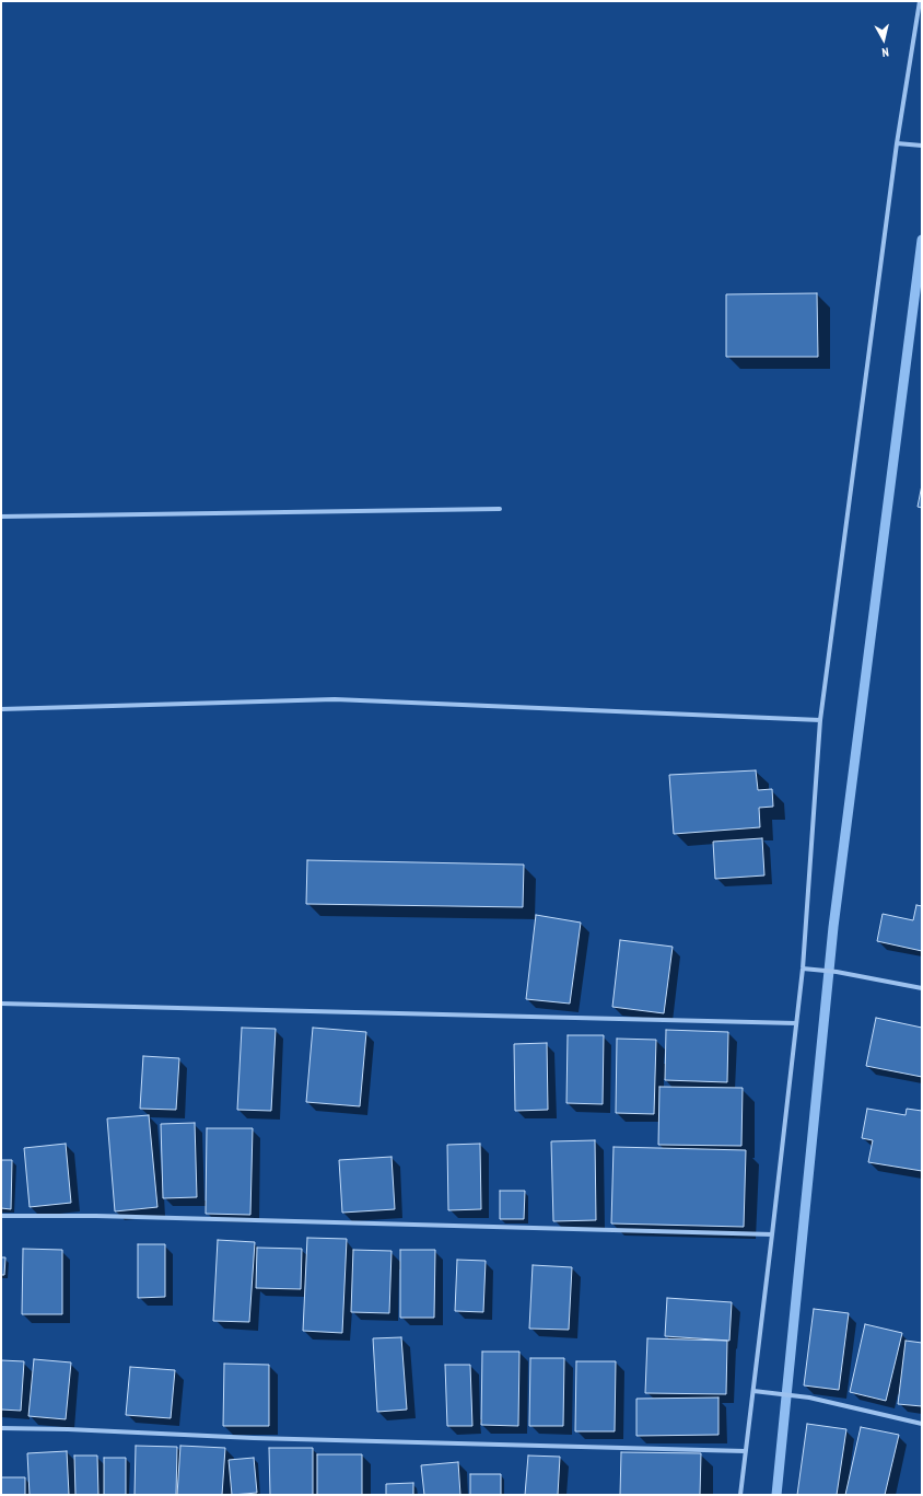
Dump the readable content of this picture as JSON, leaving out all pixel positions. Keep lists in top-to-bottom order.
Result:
{
  "north": "bottom"
}
